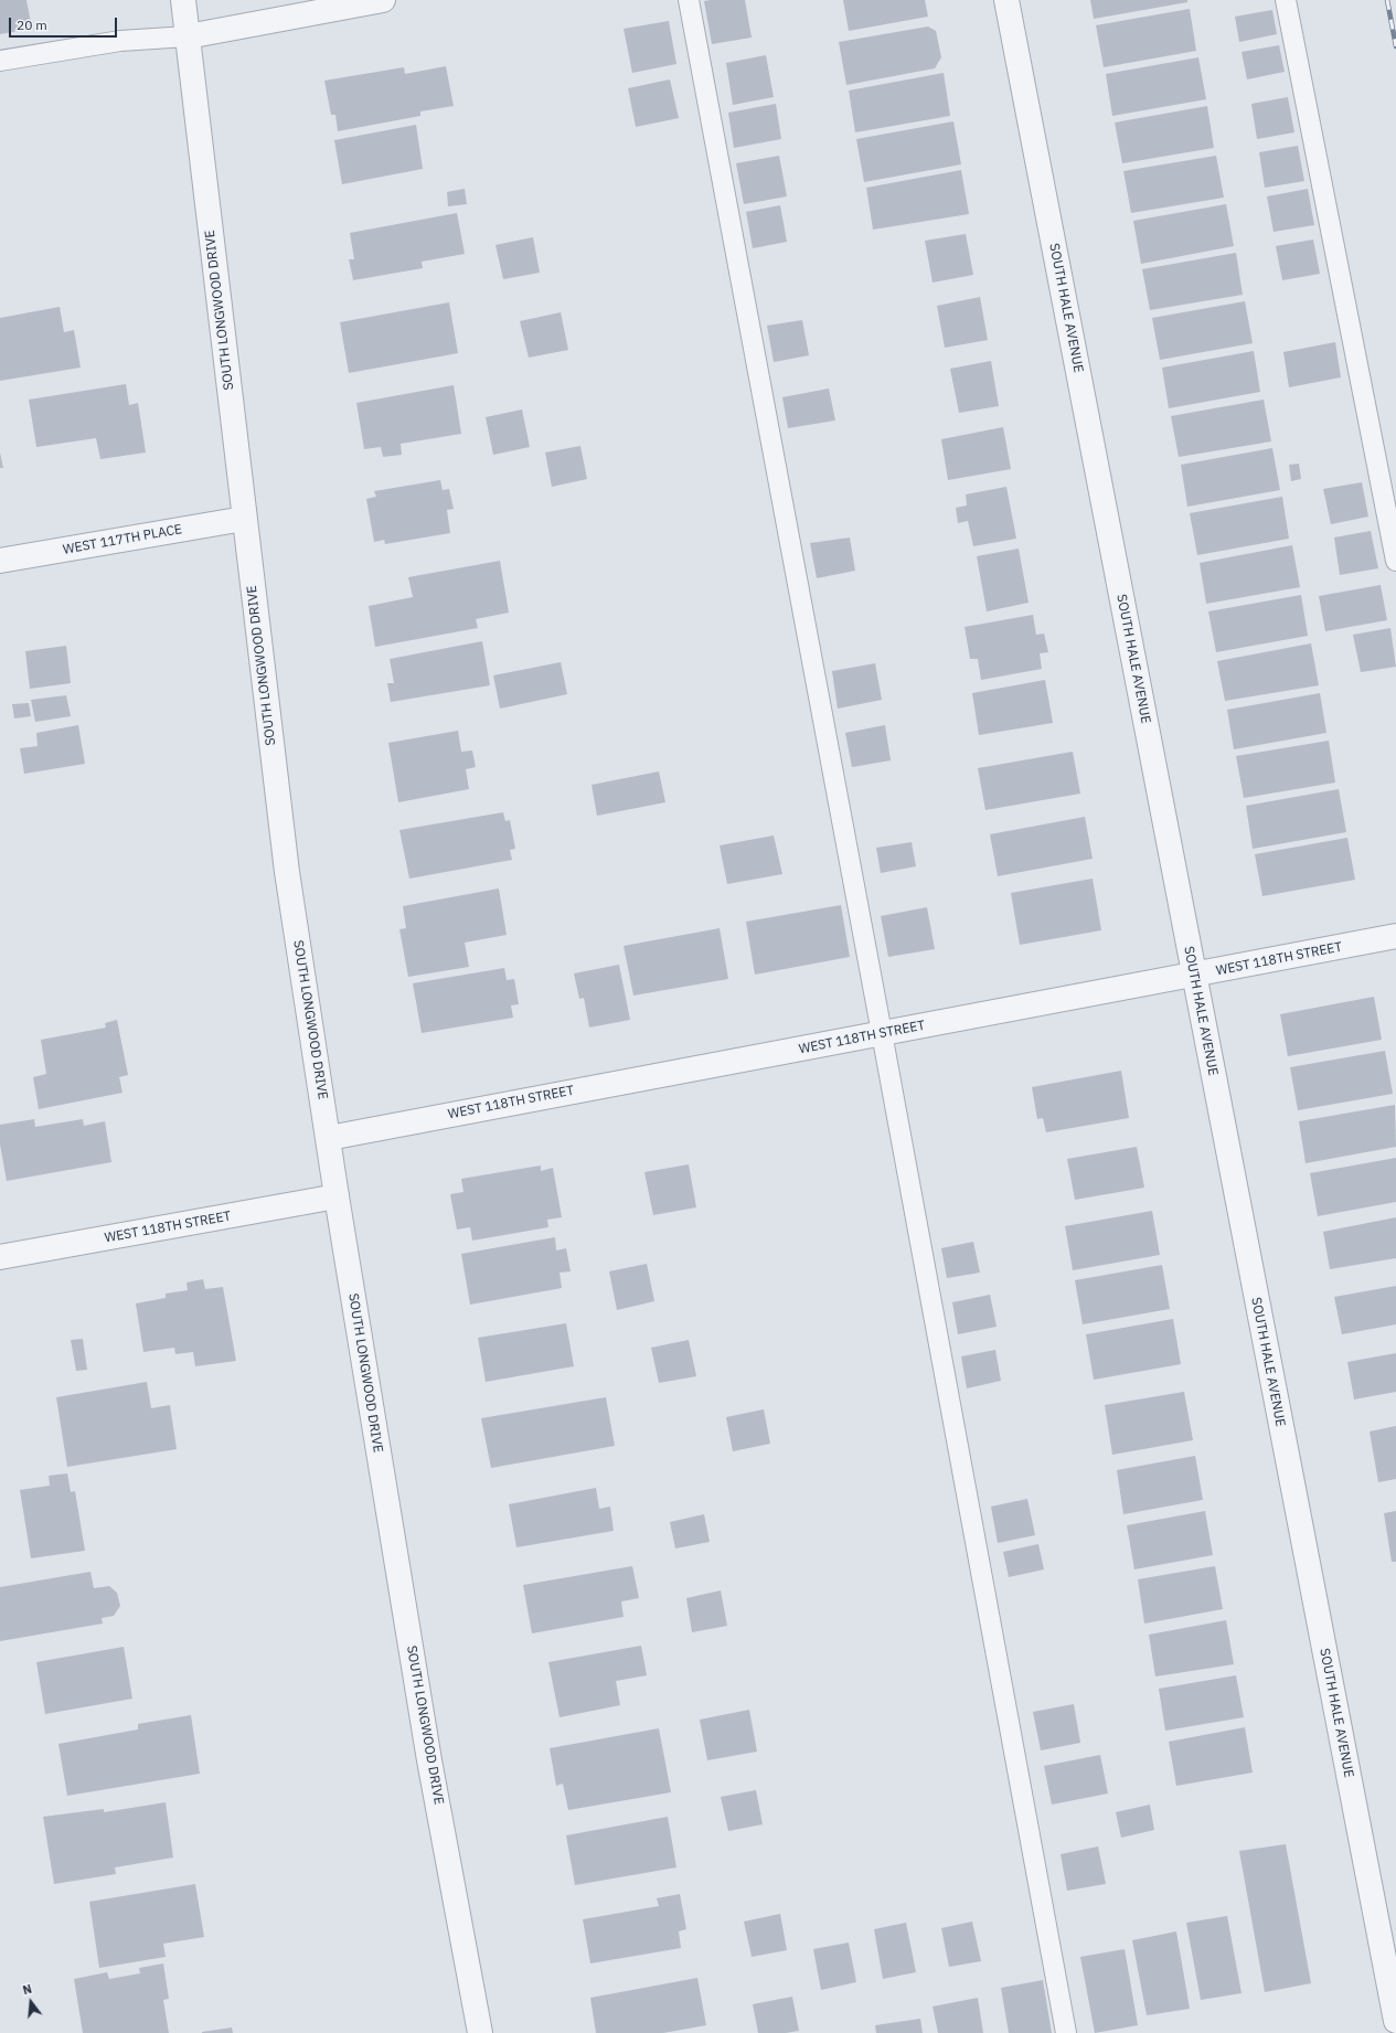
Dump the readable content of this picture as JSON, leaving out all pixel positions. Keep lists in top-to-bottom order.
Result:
{
  "streets": {
    "street": [
      "SOUTH HALE AVENUE",
      "SOUTH LONGWOOD DRIVE",
      "WEST 117TH PLACE",
      "WEST 118TH STREET"
    ]
  },
  "crossings": [
    ["SOUTH HALE AVENUE", "WEST 118TH STREET"],
    ["SOUTH LONGWOOD DRIVE", "WEST 117TH PLACE"],
    ["SOUTH LONGWOOD DRIVE", "WEST 118TH STREET"]
  ],
  "scale_bar": "20 m",
  "north": "top"
}
